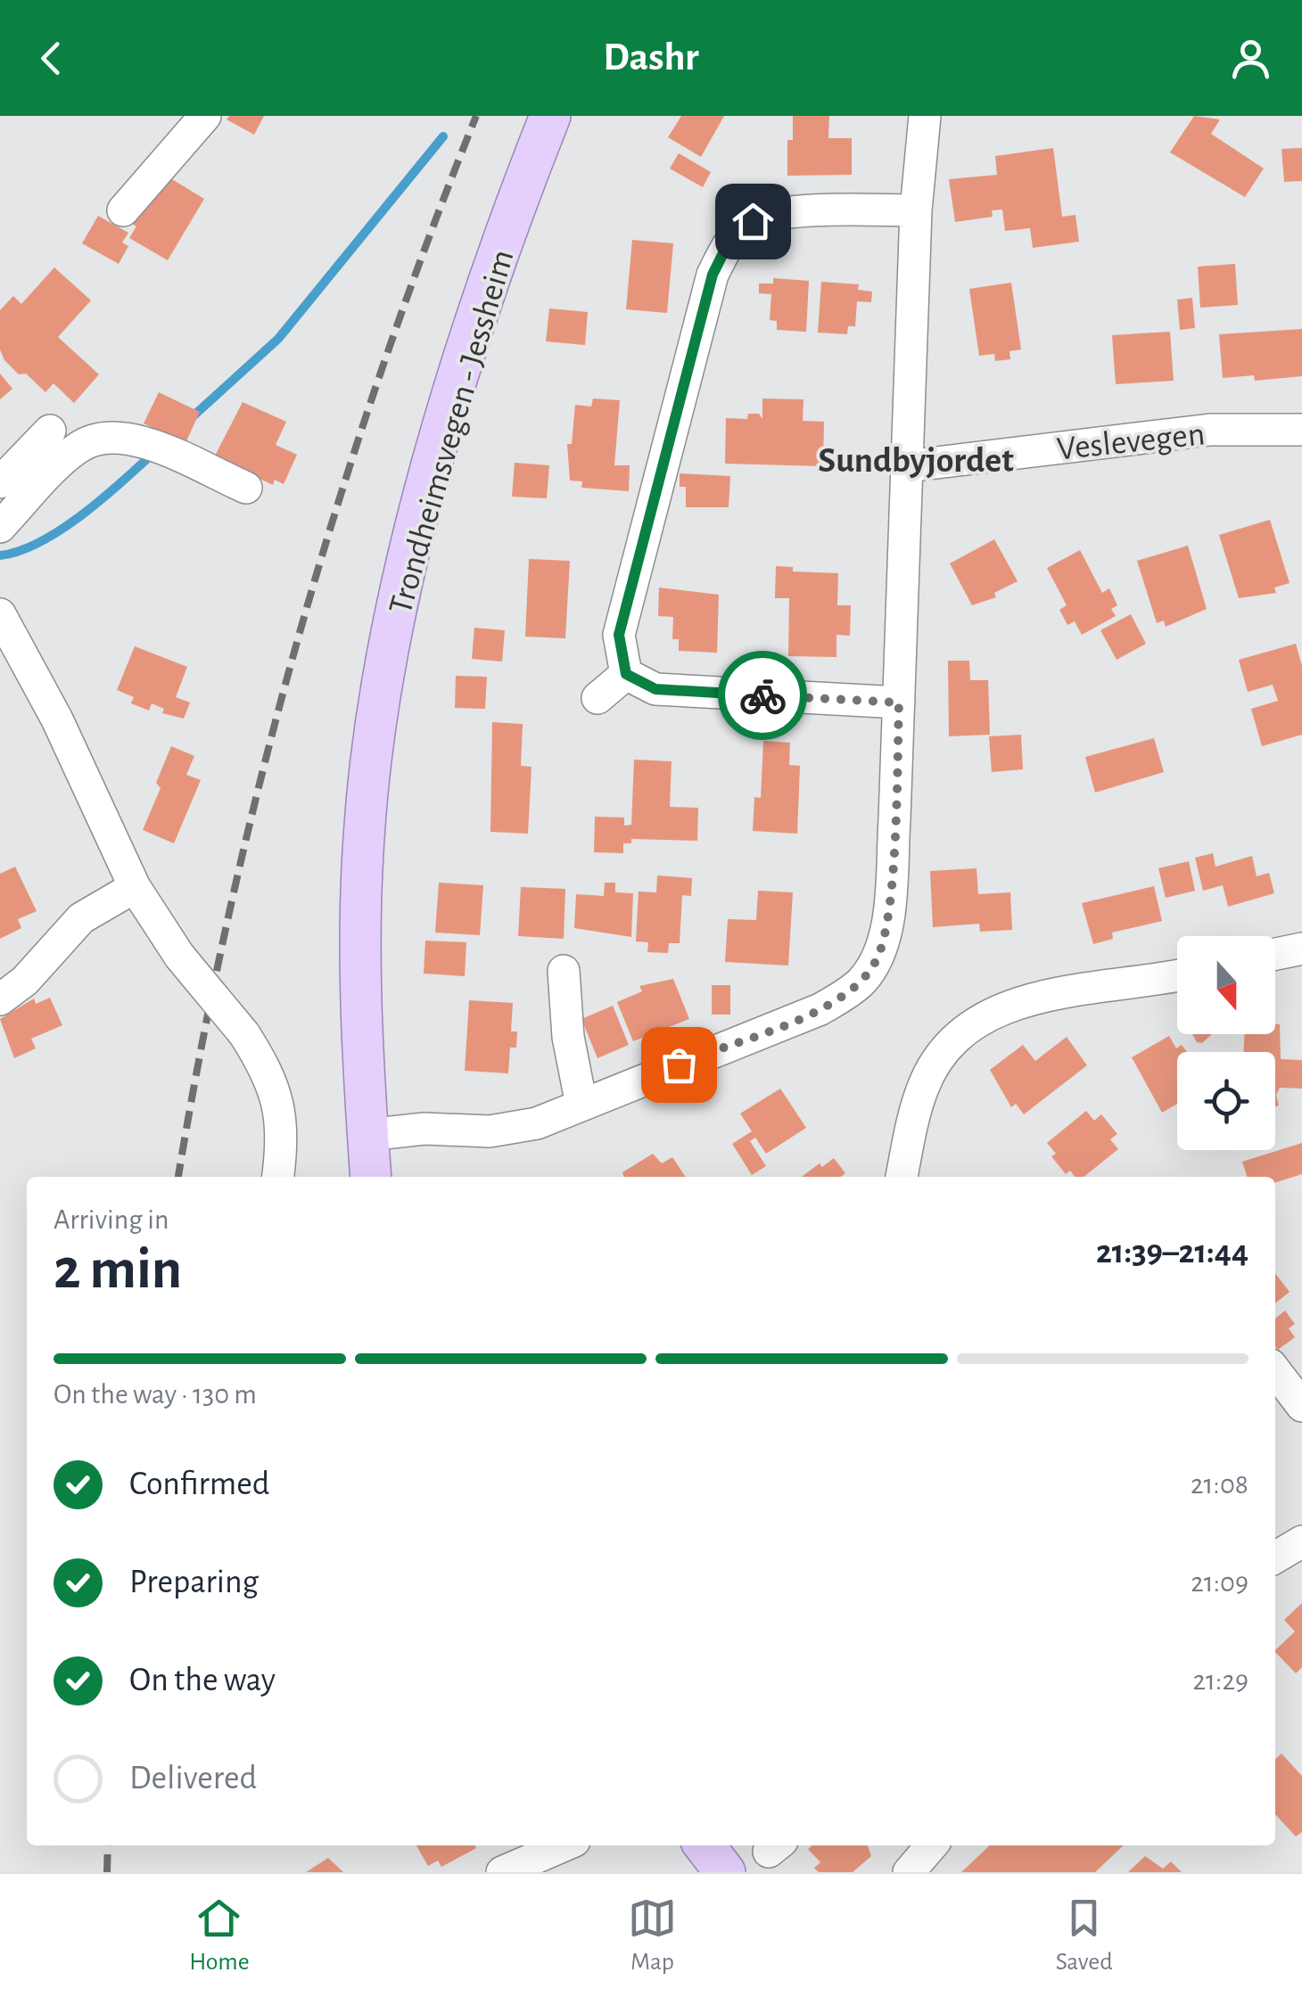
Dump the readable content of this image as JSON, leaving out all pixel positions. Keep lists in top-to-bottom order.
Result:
{
  "streets": {
    "main road": ["Trondheimsvegen - Jessheim"],
    "street": ["Veslevegen"]
  },
  "districts": ["Sundbyjordet"],
  "north": "bottom",
  "page": {
    "header": "Dashr",
    "heading": ["2 min", "Arriving in", "21:39–21:44"],
    "bar": "On the way · 130 m",
    "list": [
      ["Confirmed", "21:08"],
      ["Preparing", "21:09"],
      ["On the way", "21:29"],
      "Delivered"
    ],
    "tabs": ["Home", "Map", "Saved"]
  }
}
